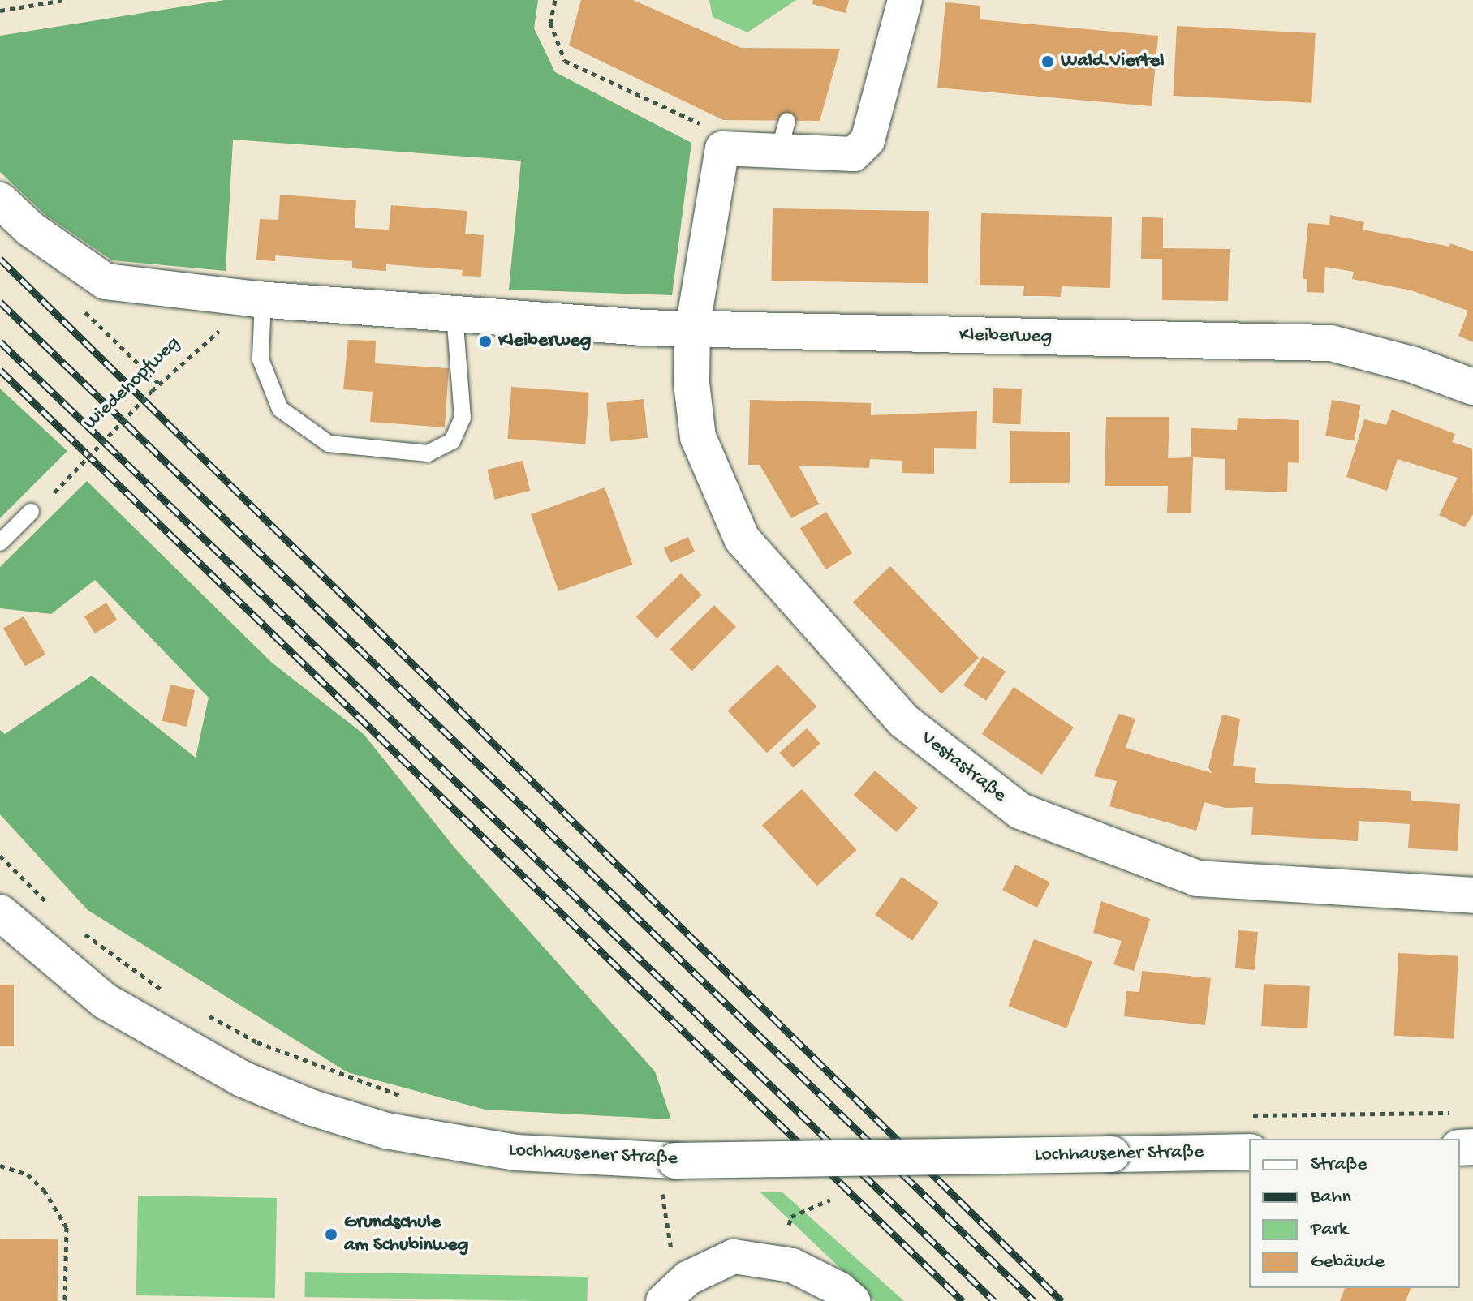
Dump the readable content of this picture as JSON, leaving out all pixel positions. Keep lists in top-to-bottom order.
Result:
{
  "streets": {
    "main road": ["Kleiberweg", "Vestastraße", "Lochhausener Straße"],
    "path": ["Wiedehopfweg"]
  },
  "crossings": [
    ["Kleiberweg", "Vestastraße"]
  ],
  "places": ["Wald.Viertel", "Kleiberweg", "Grundschule am Schubinweg"],
  "legend": [
    "Straße",
    "Bahn",
    "Park",
    "Gebäude"
  ]
}
